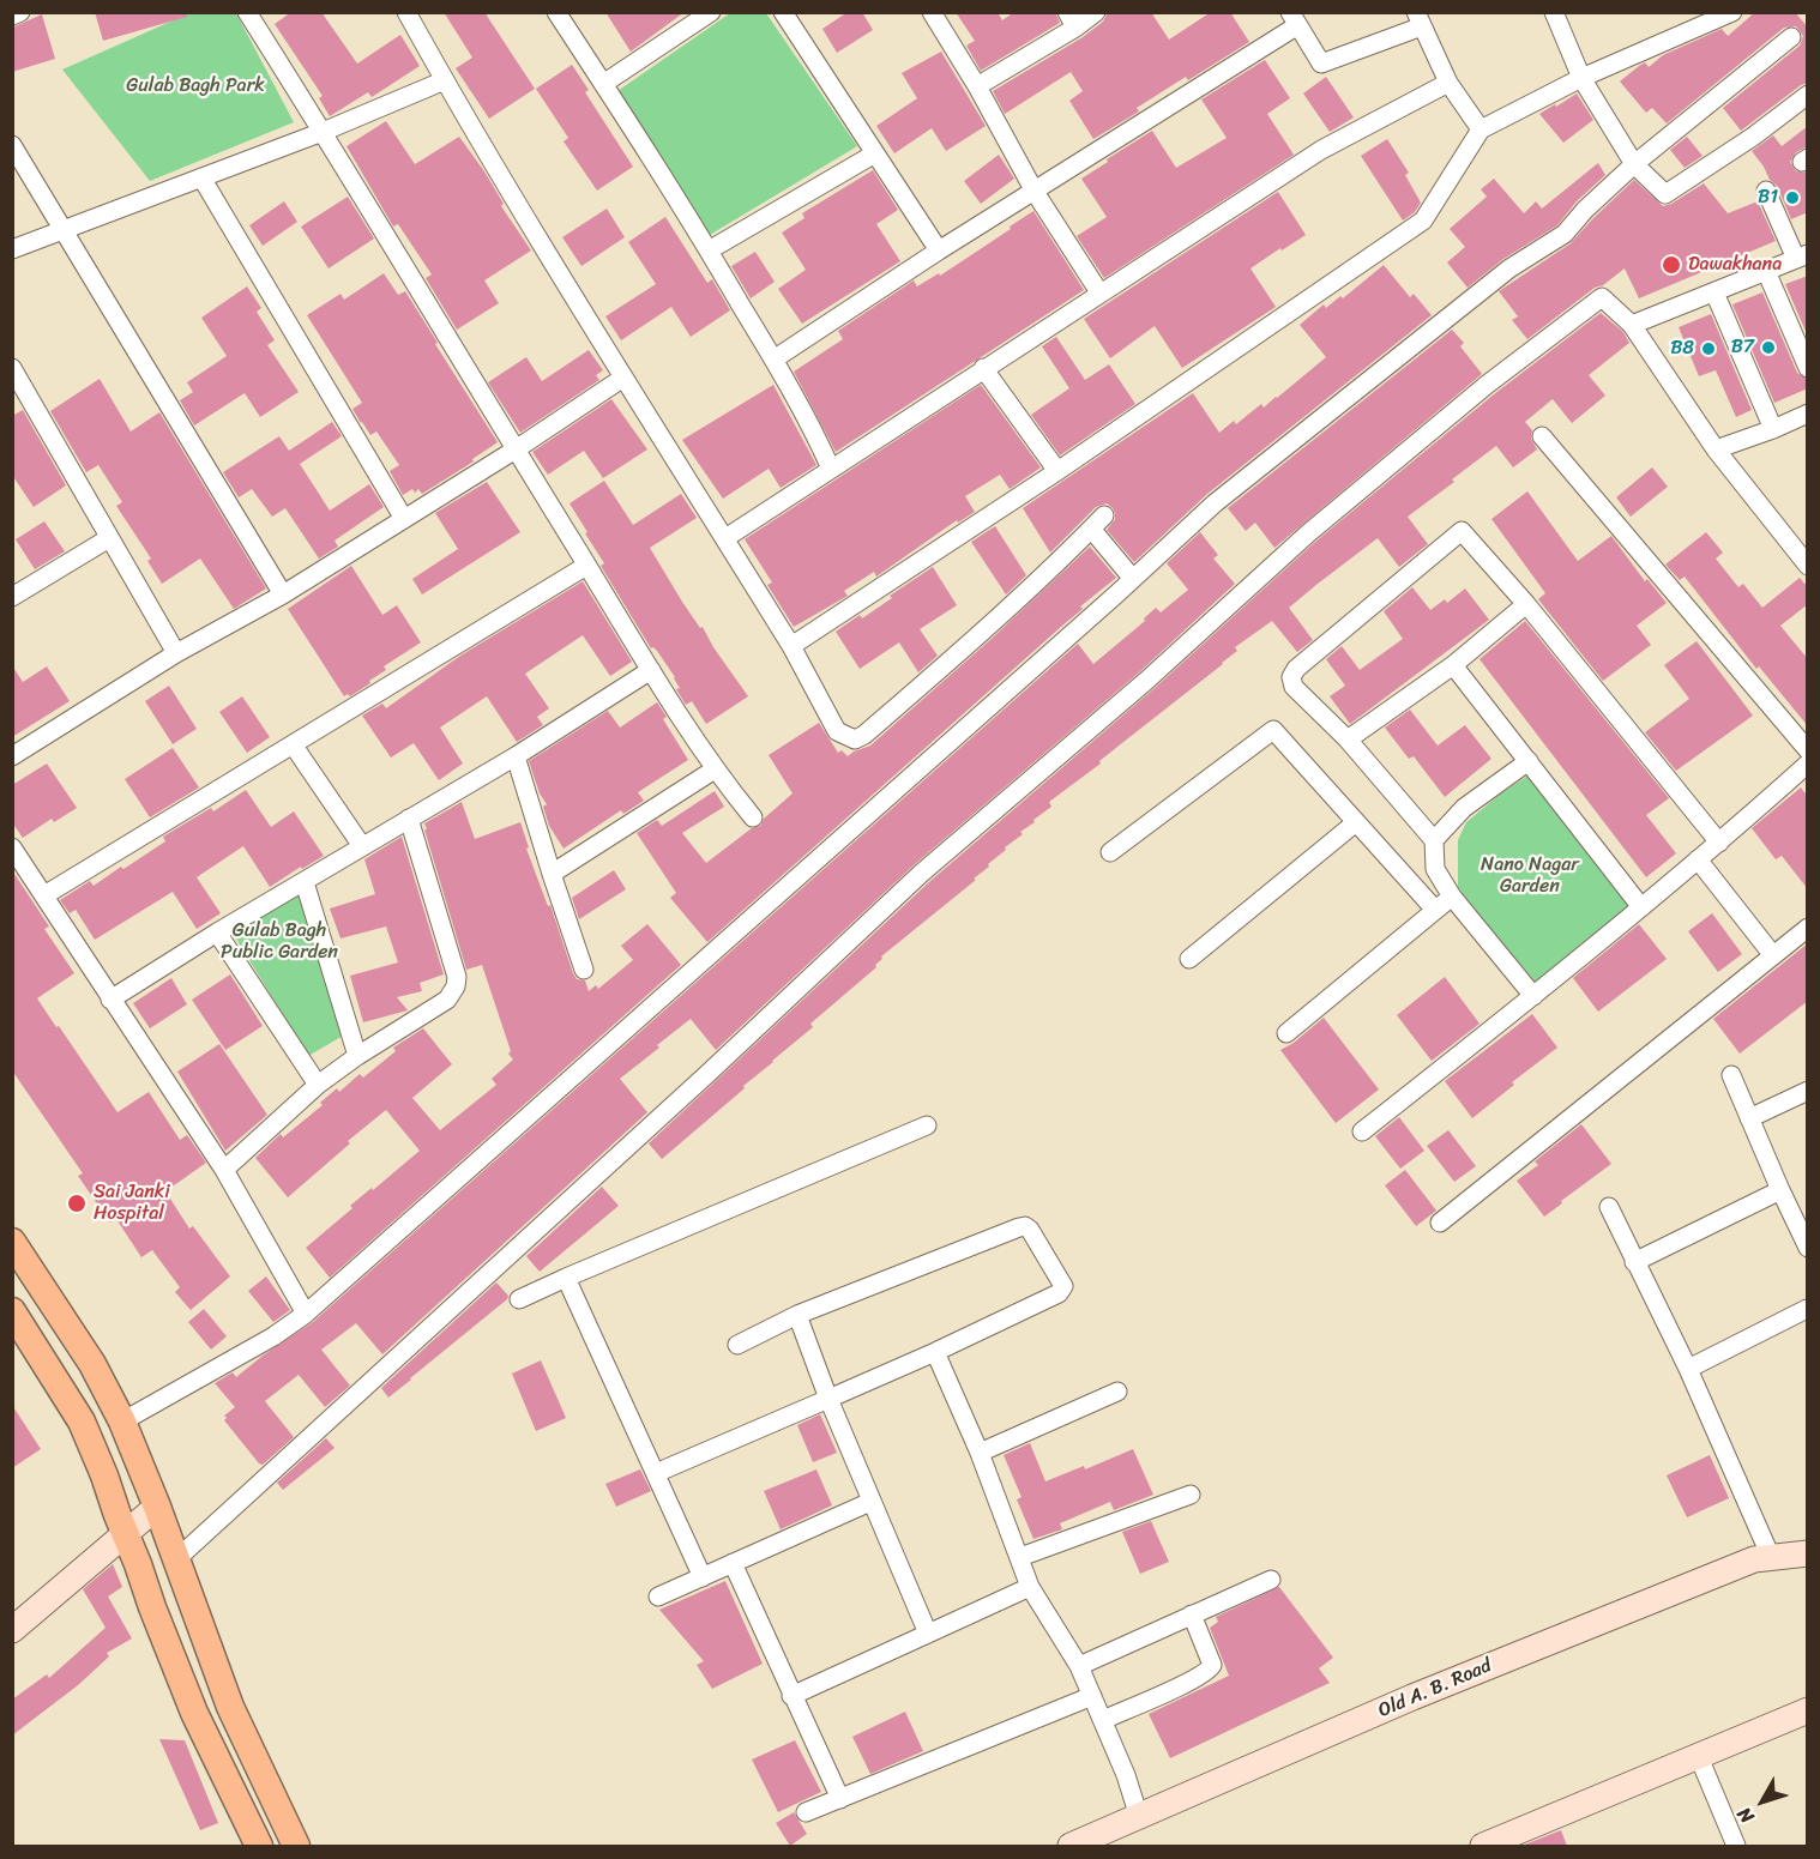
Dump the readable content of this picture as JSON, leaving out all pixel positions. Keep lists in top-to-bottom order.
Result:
{
  "streets": {
    "main road": ["Old A. B. Road"]
  },
  "parks": ["Gulab Bagh Park", "Nano Nagar Garden", "Gulab Bagh Public Garden"],
  "places": [
    "B1",
    "Dawakhana",
    "B7",
    "B8",
    "Sai Janki Hospital"
  ],
  "north": "bottom left"
}
